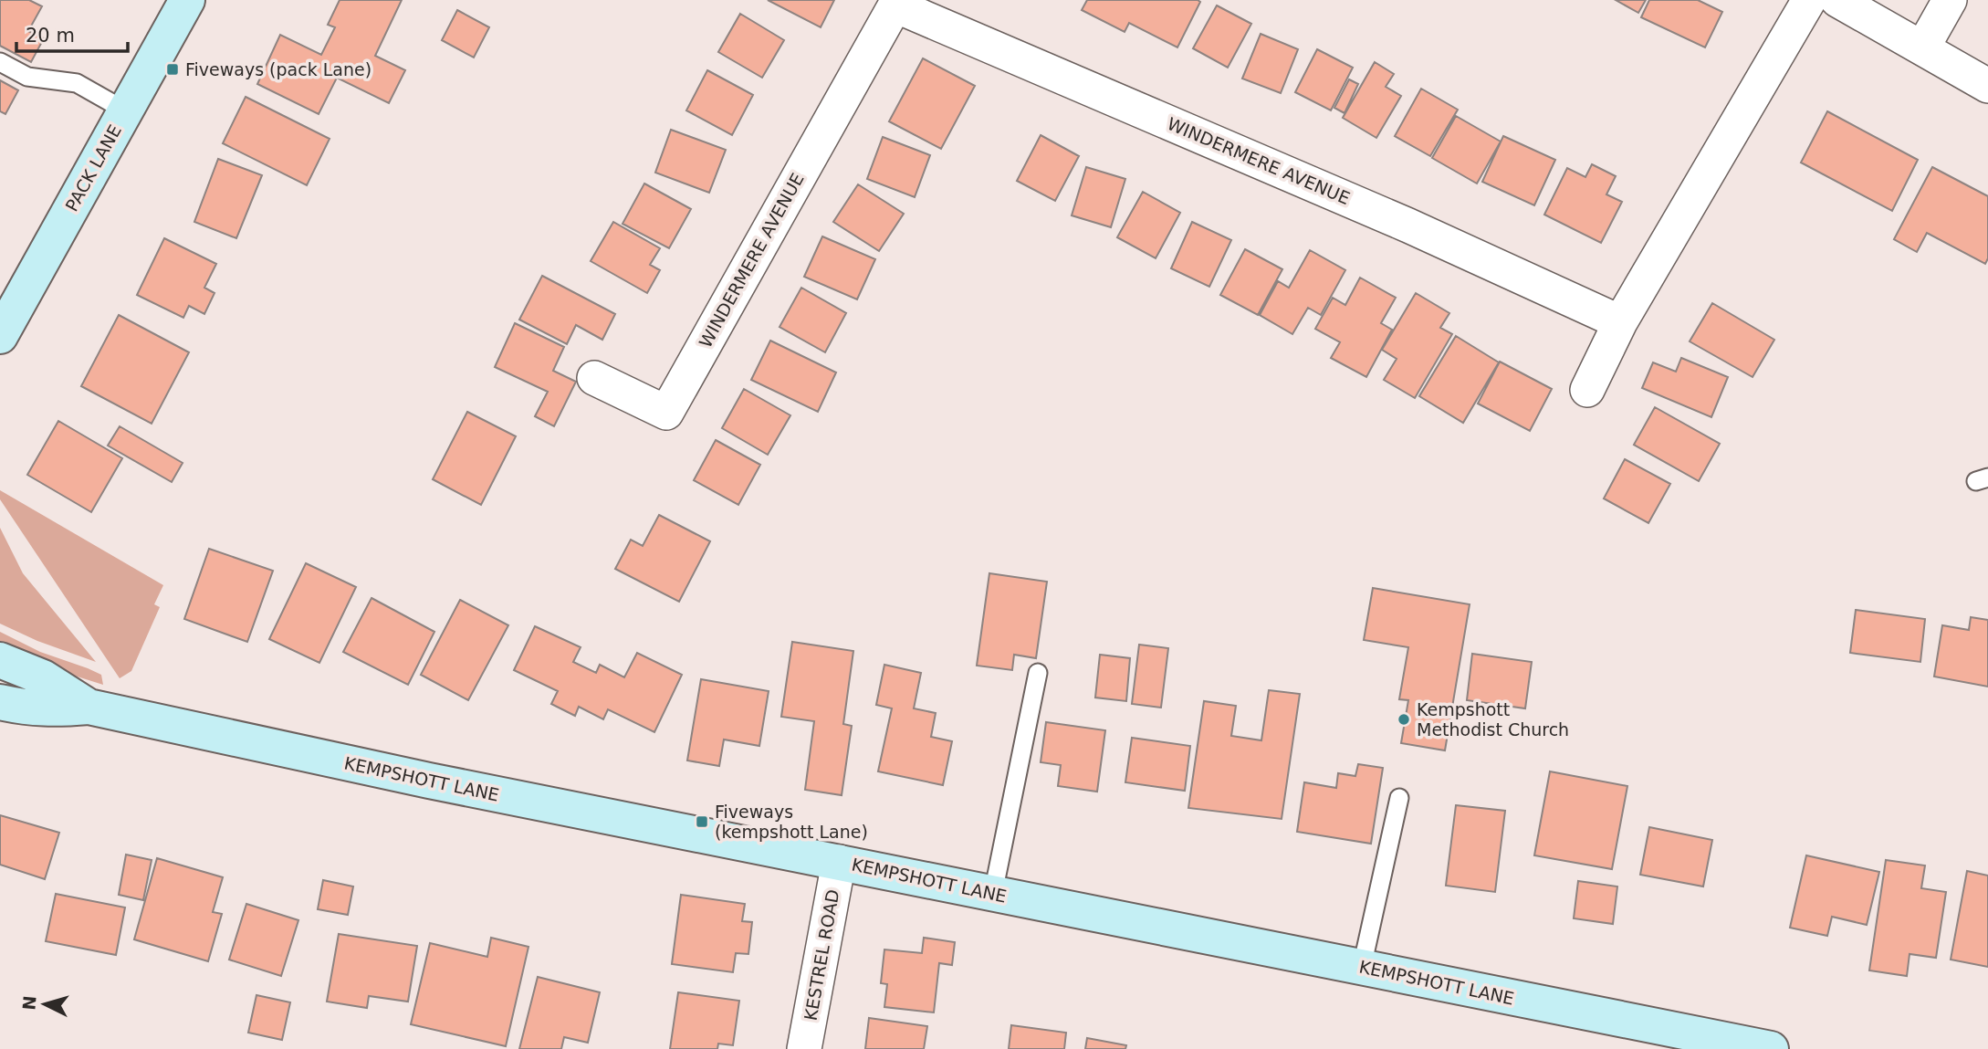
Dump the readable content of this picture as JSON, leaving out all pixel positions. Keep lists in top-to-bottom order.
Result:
{
  "streets": {
    "street": [
      "WINDERMERE AVENUE",
      "PACK LANE",
      "KEMPSHOTT LANE",
      "KESTREL ROAD"
    ]
  },
  "crossings": [
    ["KEMPSHOTT LANE", "KESTREL ROAD"]
  ],
  "places": {
    "transit": ["Fiveways (pack Lane)", "Fiveways (kempshott Lane)"],
    "other": ["Kempshott Methodist Church"]
  },
  "scale_bar": "20 m",
  "north": "left"
}
